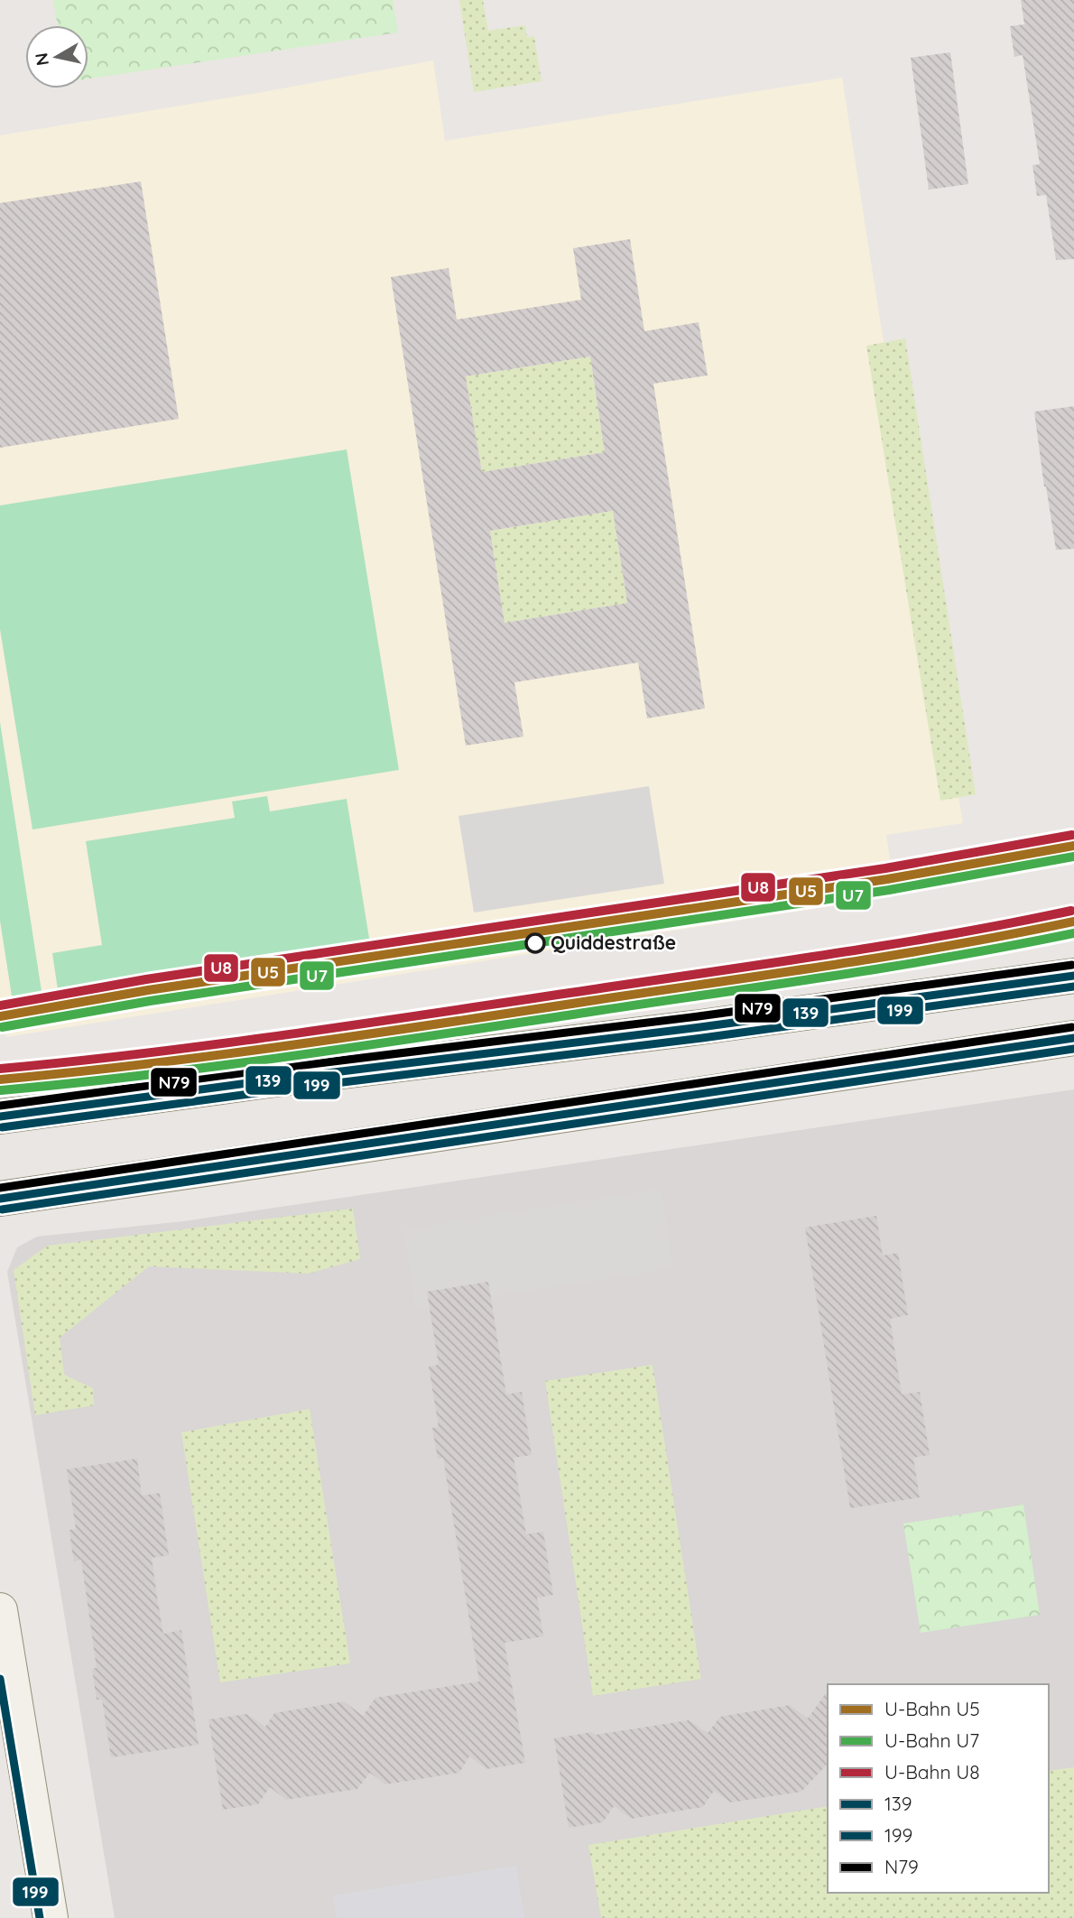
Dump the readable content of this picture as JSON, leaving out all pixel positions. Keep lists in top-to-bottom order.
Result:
{
  "places": ["Quiddestraße"],
  "lines": [
    "metro line U8",
    "metro line U5",
    "metro line U7",
    "transit line N79",
    "transit line 139",
    "transit line 199"
  ],
  "legend": [
    "U-Bahn U5",
    "U-Bahn U7",
    "U-Bahn U8",
    "139",
    "199",
    "N79"
  ],
  "north": "left"
}
